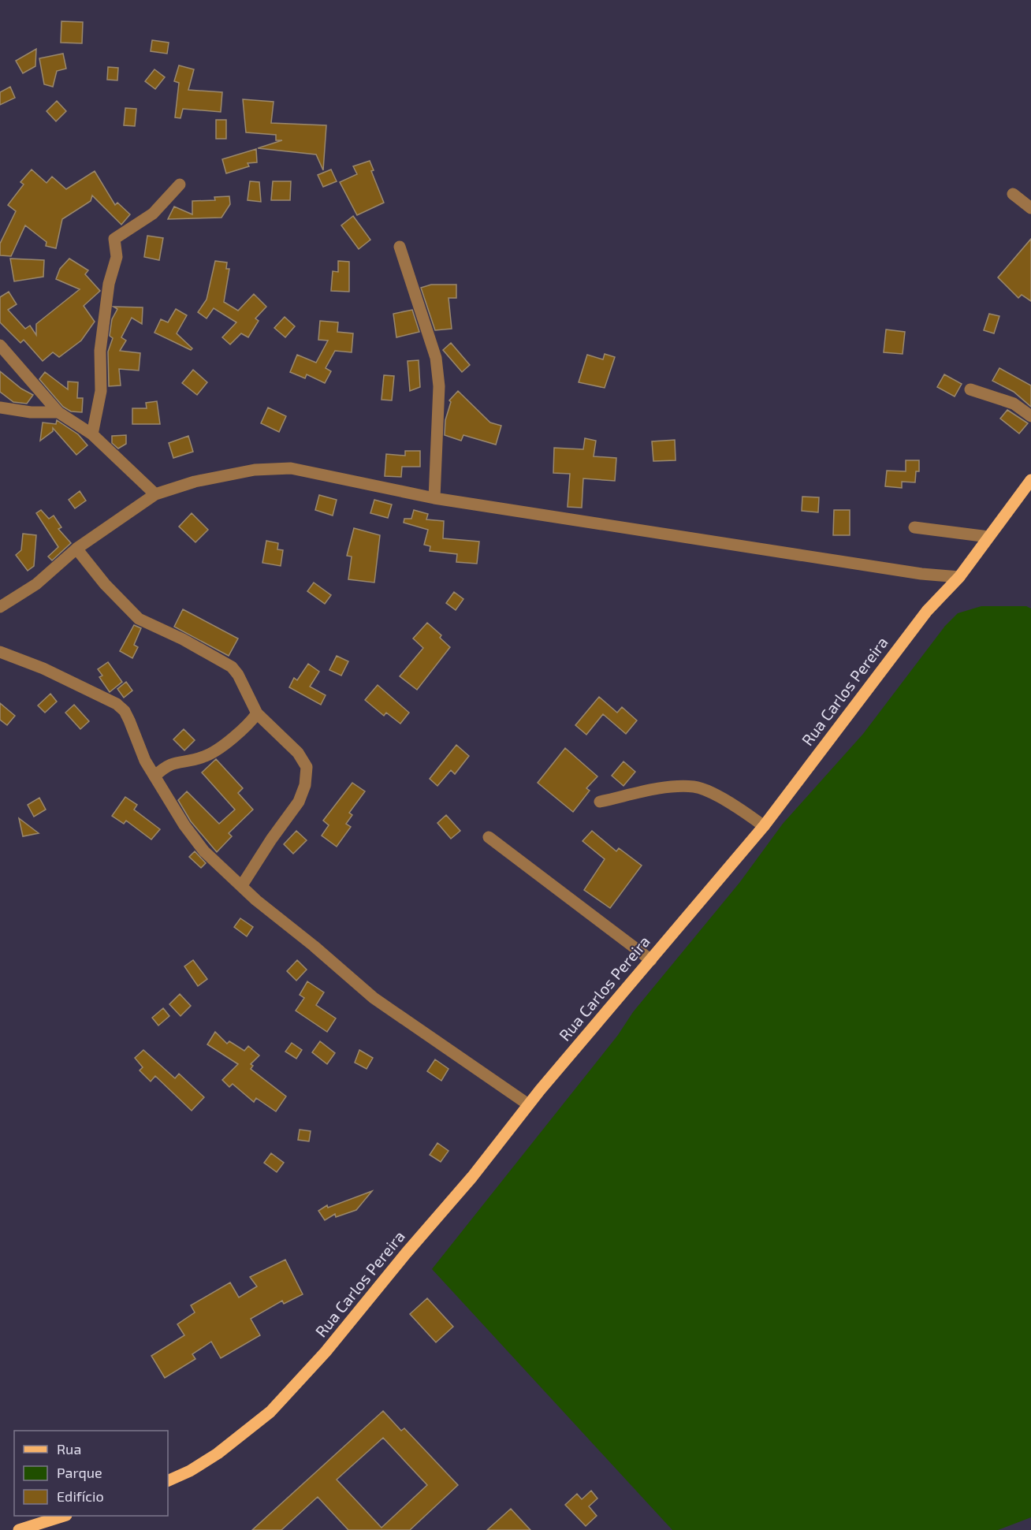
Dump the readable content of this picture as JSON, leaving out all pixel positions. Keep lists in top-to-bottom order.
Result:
{
  "streets": {
    "main road": ["Rua Carlos Pereira"]
  },
  "legend": ["Rua", "Parque", "Edifício"]
}
